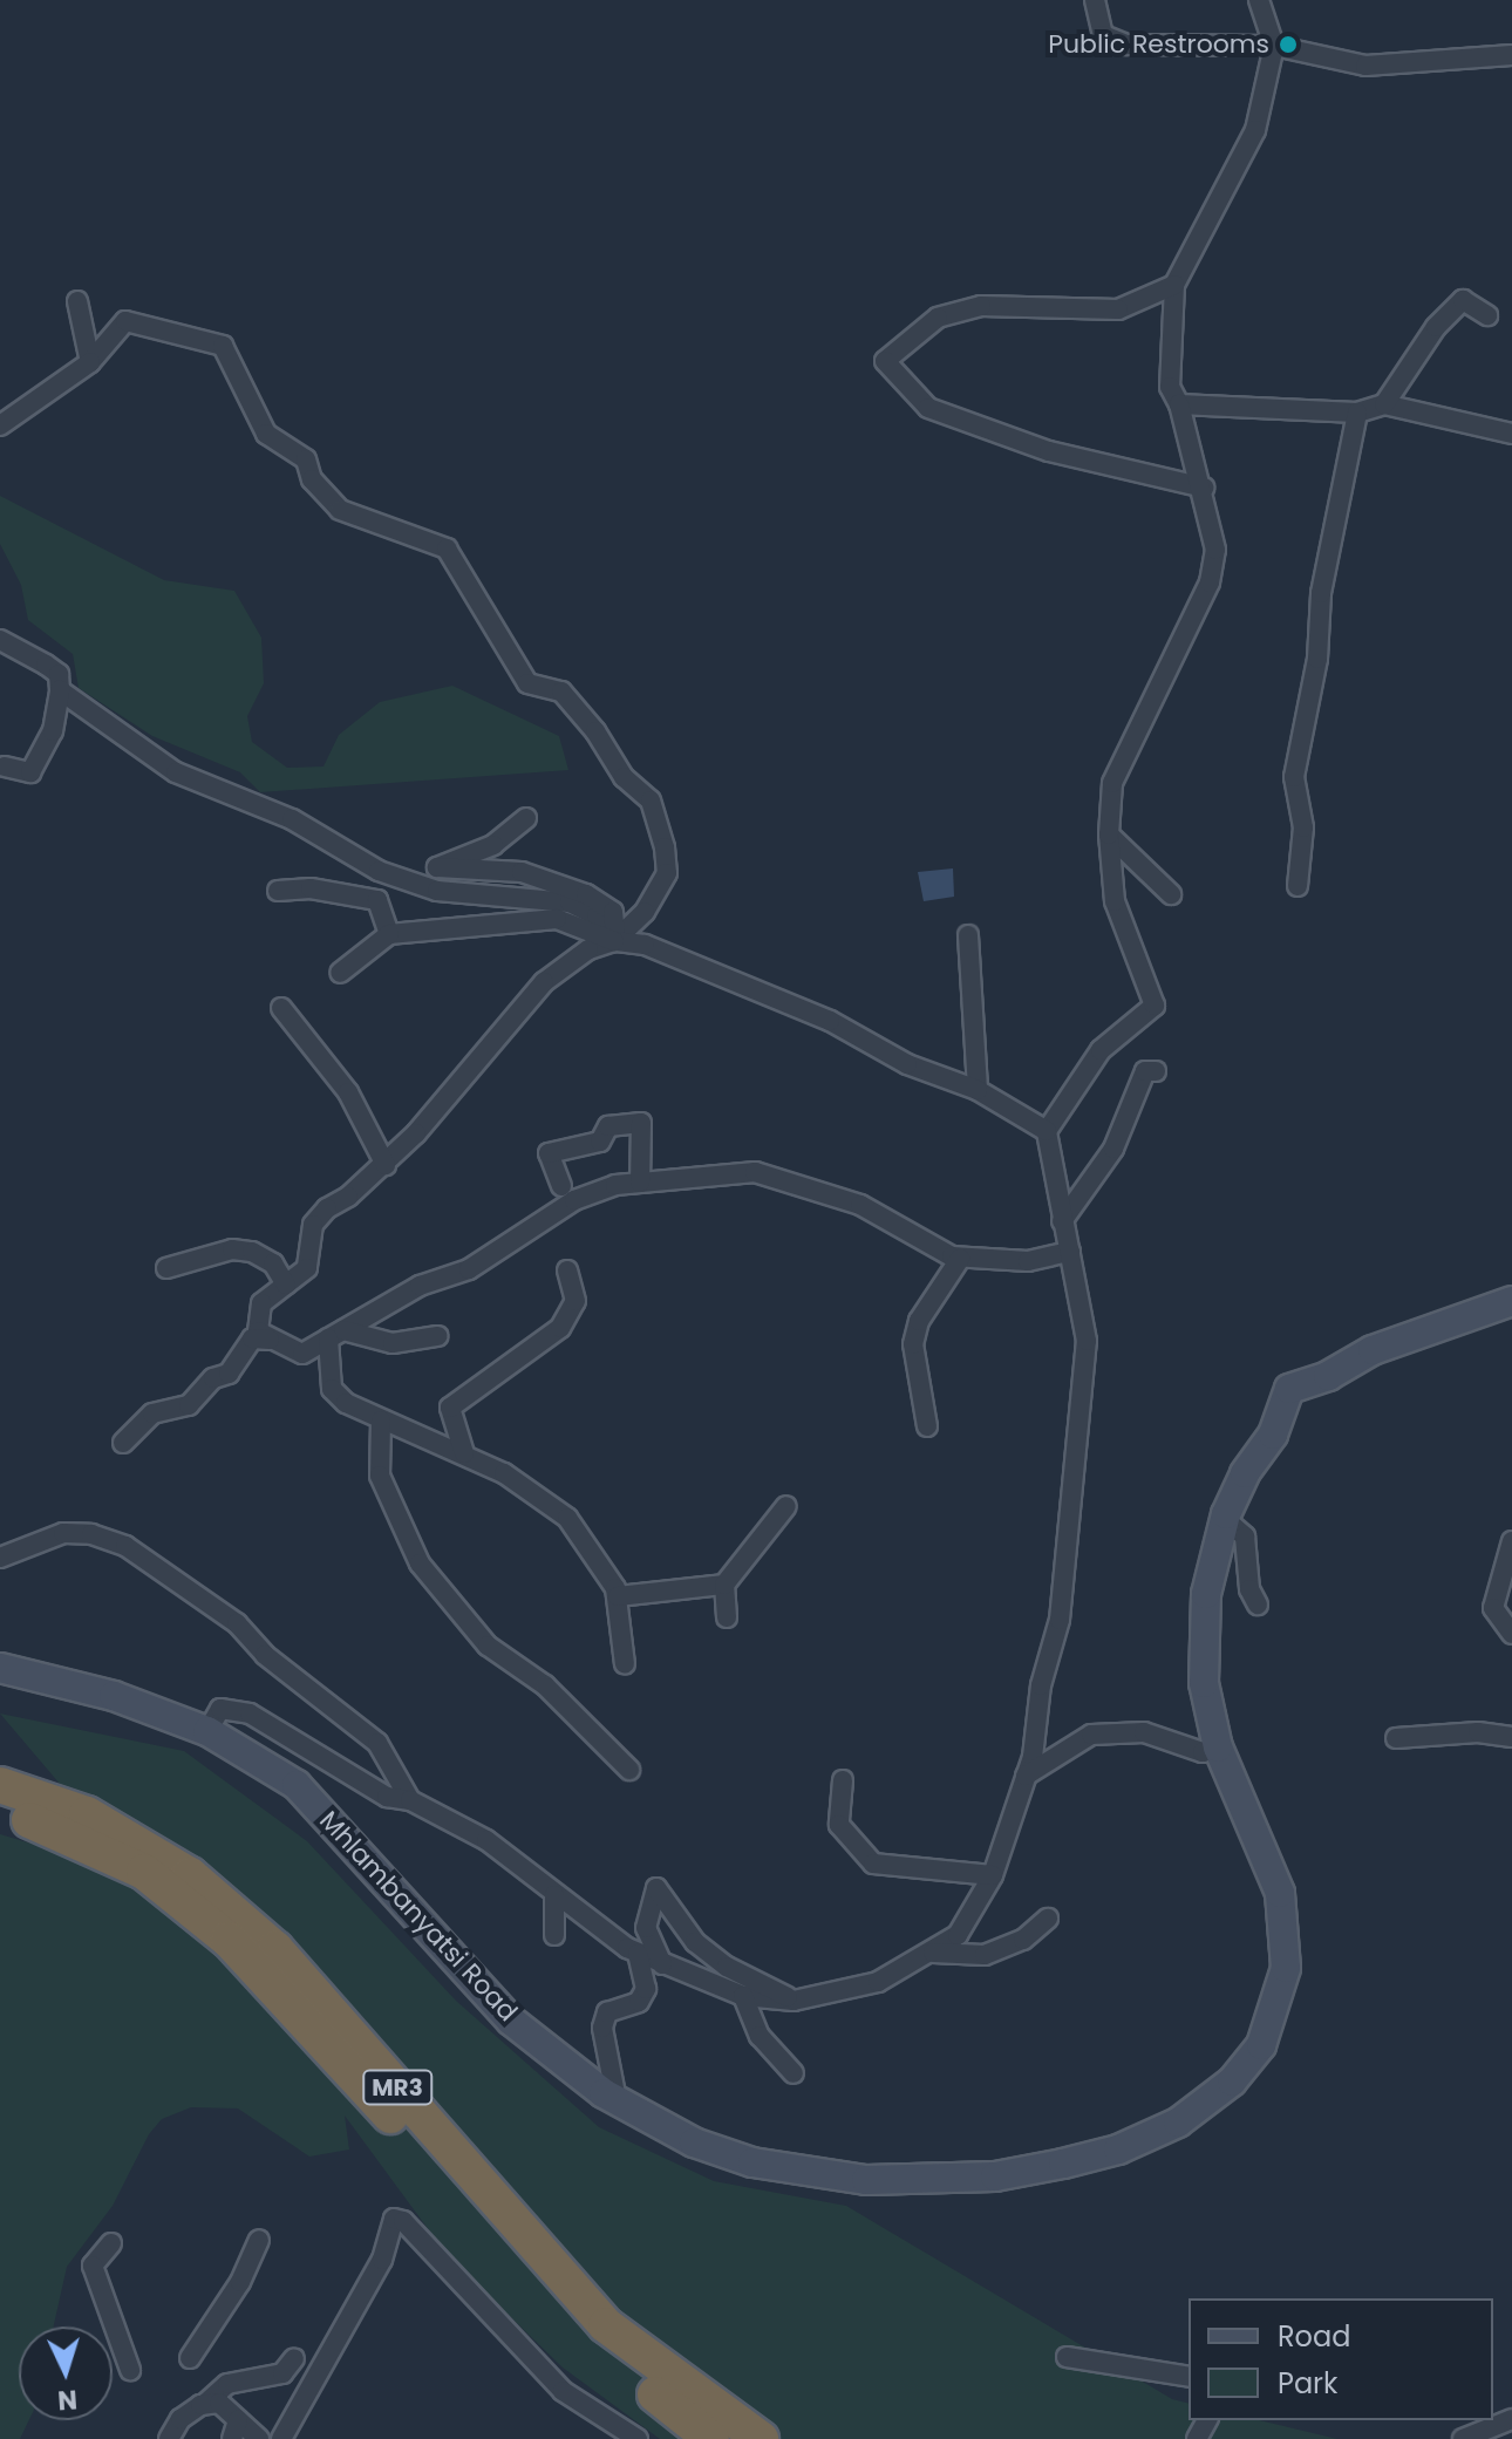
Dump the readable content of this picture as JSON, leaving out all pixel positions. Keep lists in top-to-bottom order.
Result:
{
  "streets": {
    "highway": ["MR3"],
    "main road": ["Mhlambanyatsi Road"]
  },
  "places": ["Public Restrooms"],
  "legend": ["Road", "Park"],
  "north": "bottom"
}
